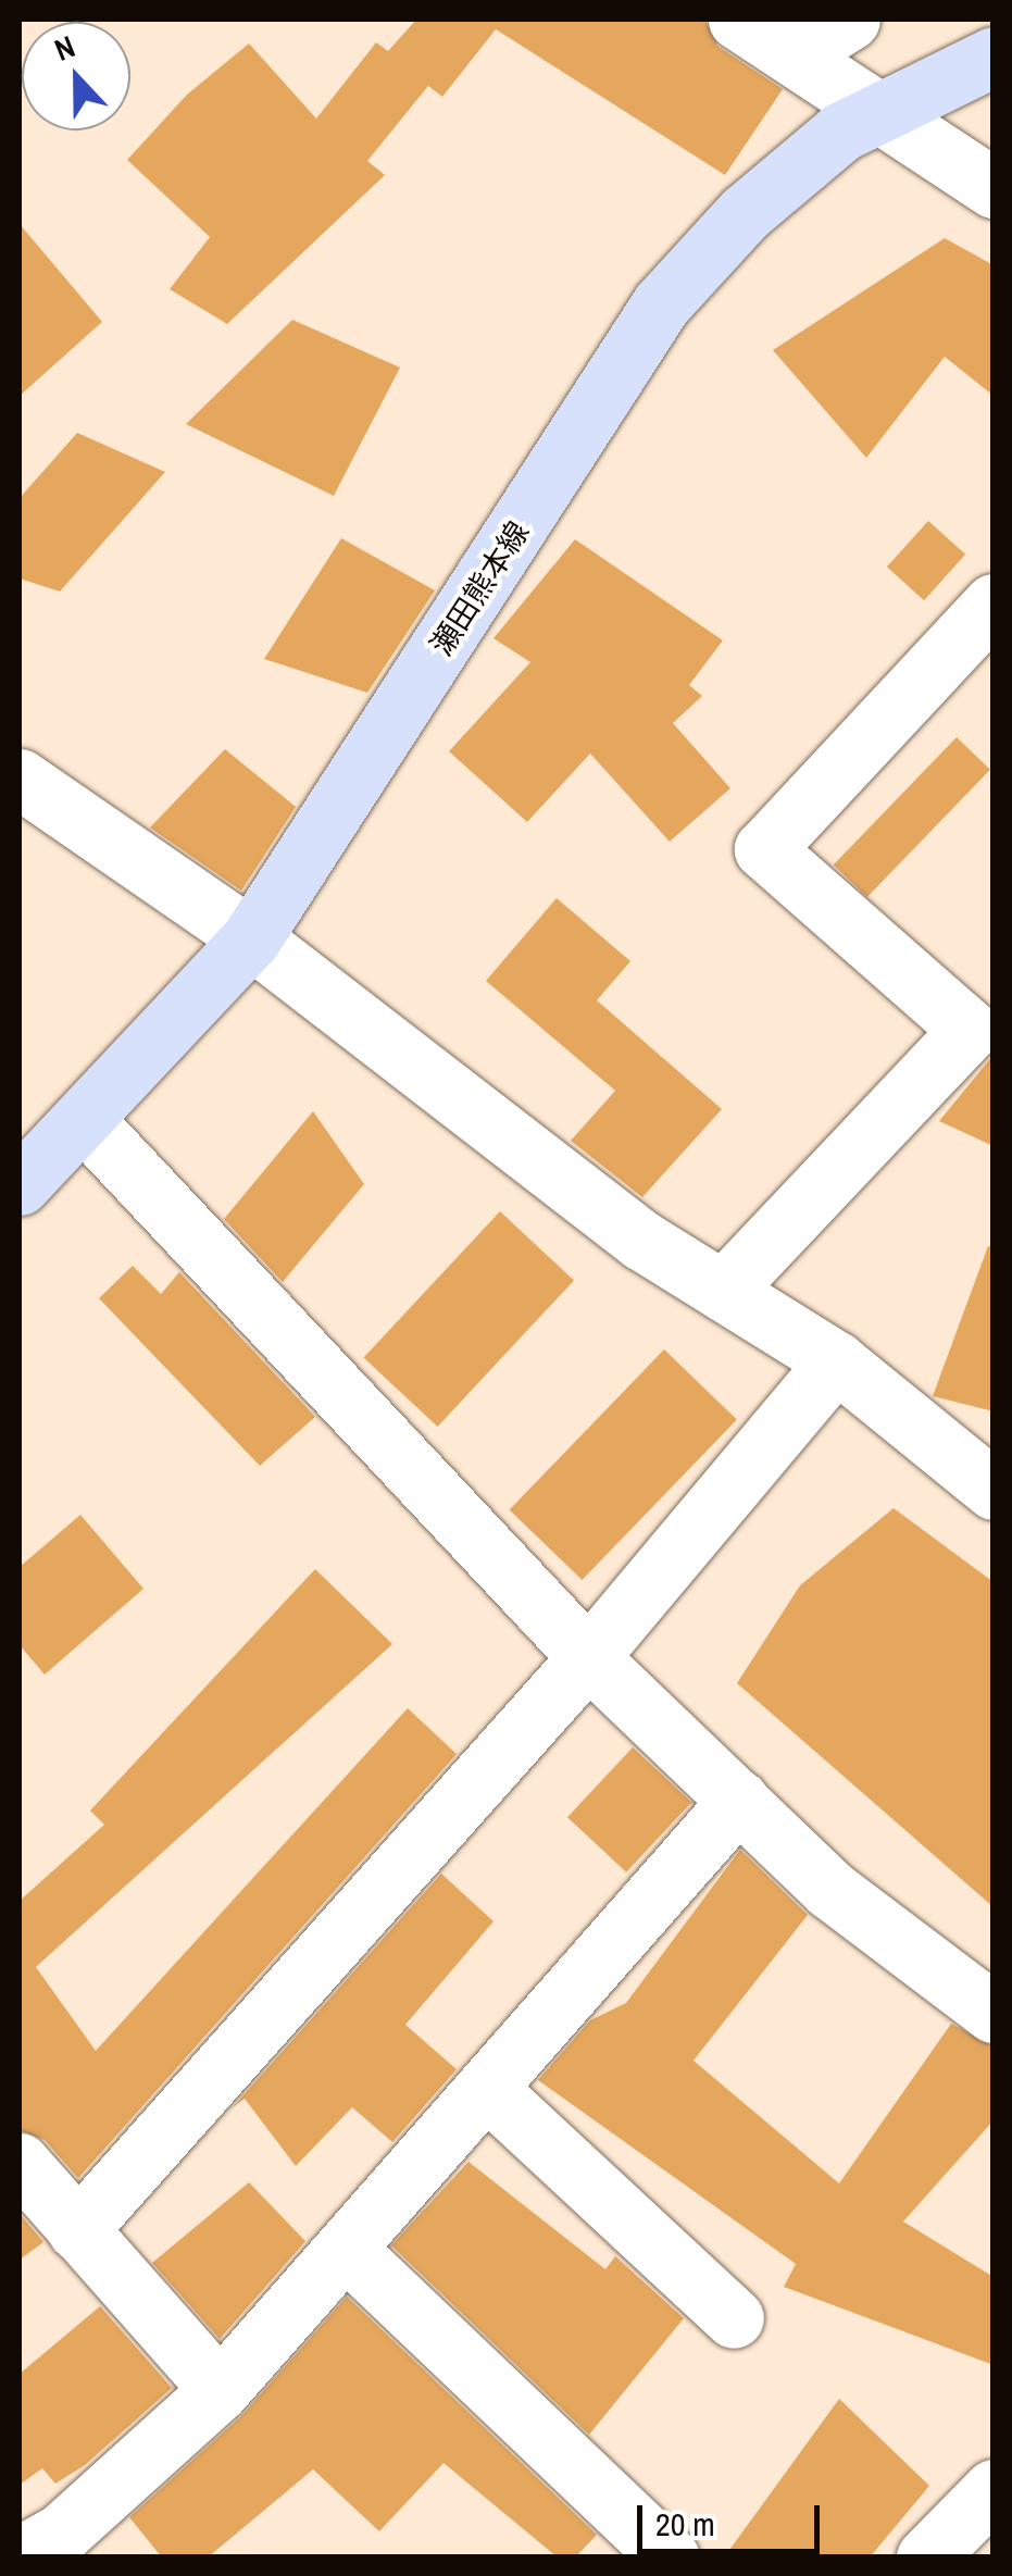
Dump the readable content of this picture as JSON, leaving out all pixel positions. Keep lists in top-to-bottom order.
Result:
{
  "streets": {
    "main road": ["瀬田熊本線"]
  },
  "scale_bar": "20 m",
  "north": "top"
}
